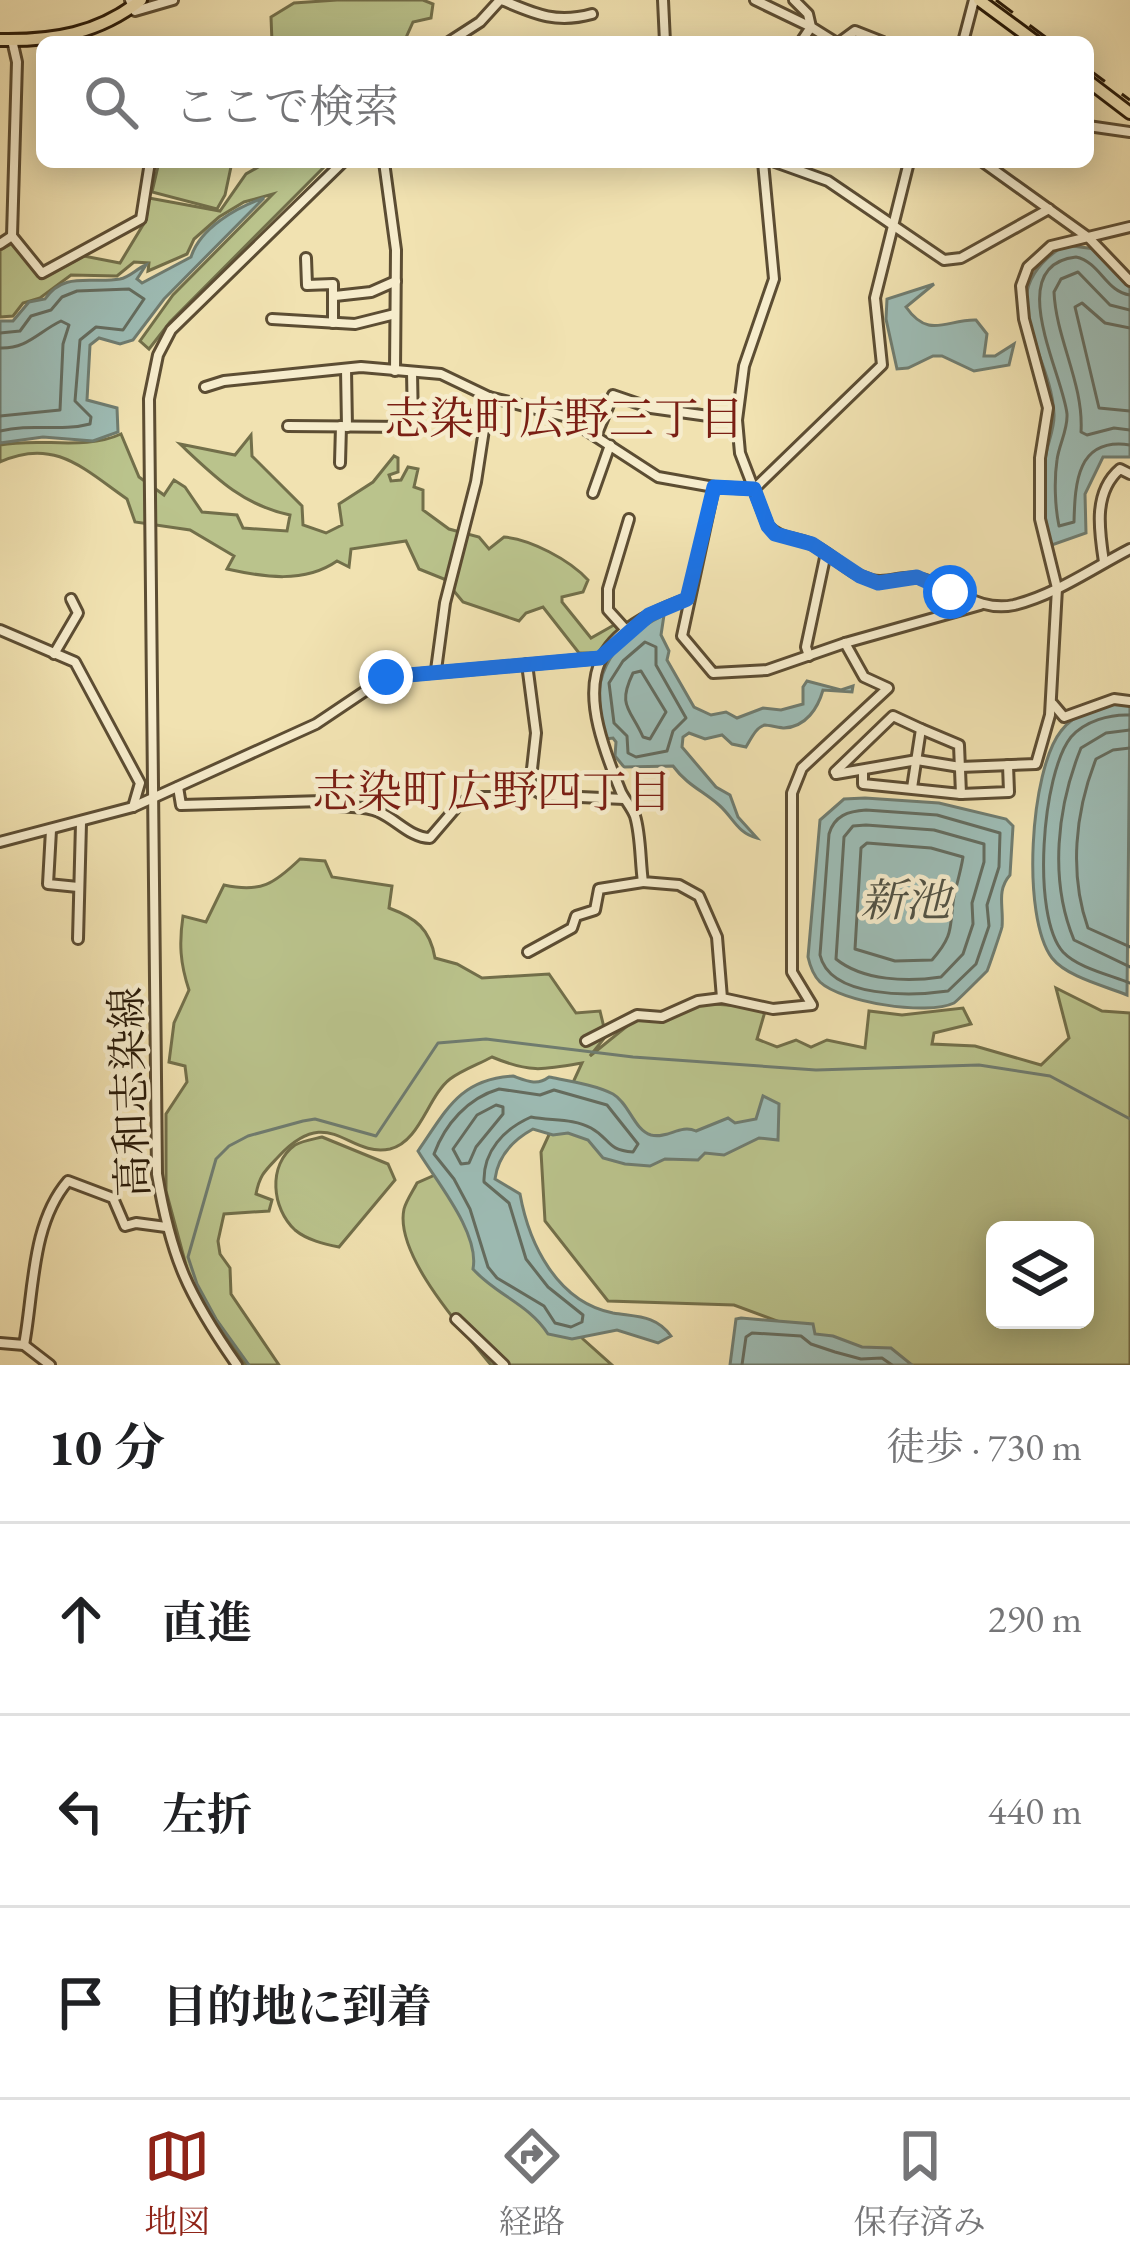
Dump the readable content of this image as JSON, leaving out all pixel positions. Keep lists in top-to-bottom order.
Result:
{
  "streets": {
    "street": ["高和志染線"]
  },
  "districts": ["志染町広野三丁目", "志染町広野四丁目"],
  "water": ["新池"],
  "page": {
    "search": "ここで検索",
    "heading": ["10 分", "徒歩 · 730 m"],
    "list": [
      ["直進", "290 m"],
      ["左折", "440 m"],
      "目的地に到着"
    ],
    "nav": ["地図", "経路", "保存済み"]
  }
}
